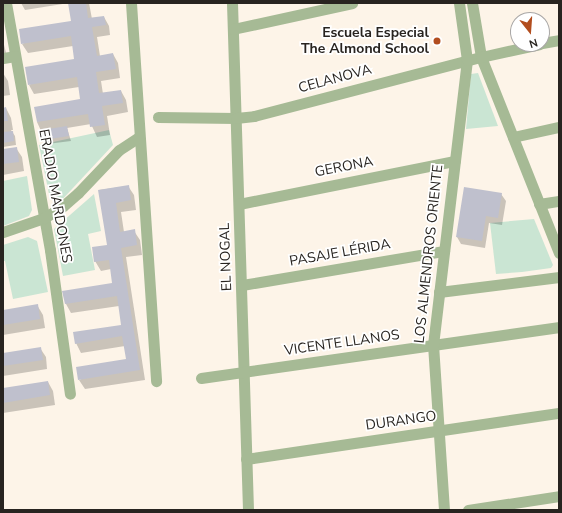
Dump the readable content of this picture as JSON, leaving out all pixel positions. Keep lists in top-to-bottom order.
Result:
{
  "streets": {
    "street": [
      "CELANOVA",
      "GERONA",
      "ERADIO MARDONES",
      "PASAJE LÉRIDA",
      "LOS ALMENDROS ORIENTE",
      "EL NOGAL",
      "VICENTE LLANOS",
      "DURANGO"
    ]
  },
  "crossings": [
    ["CELANOVA", "LOS ALMENDROS ORIENTE"],
    ["CELANOVA", "EL NOGAL"],
    ["GERONA", "LOS ALMENDROS ORIENTE"],
    ["GERONA", "EL NOGAL"],
    ["PASAJE LÉRIDA", "LOS ALMENDROS ORIENTE"],
    ["PASAJE LÉRIDA", "EL NOGAL"],
    ["LOS ALMENDROS ORIENTE", "VICENTE LLANOS"],
    ["LOS ALMENDROS ORIENTE", "DURANGO"],
    ["EL NOGAL", "VICENTE LLANOS"],
    ["EL NOGAL", "DURANGO"]
  ],
  "places": ["Escuela Especial The Almond School"],
  "north": "bottom"
}
